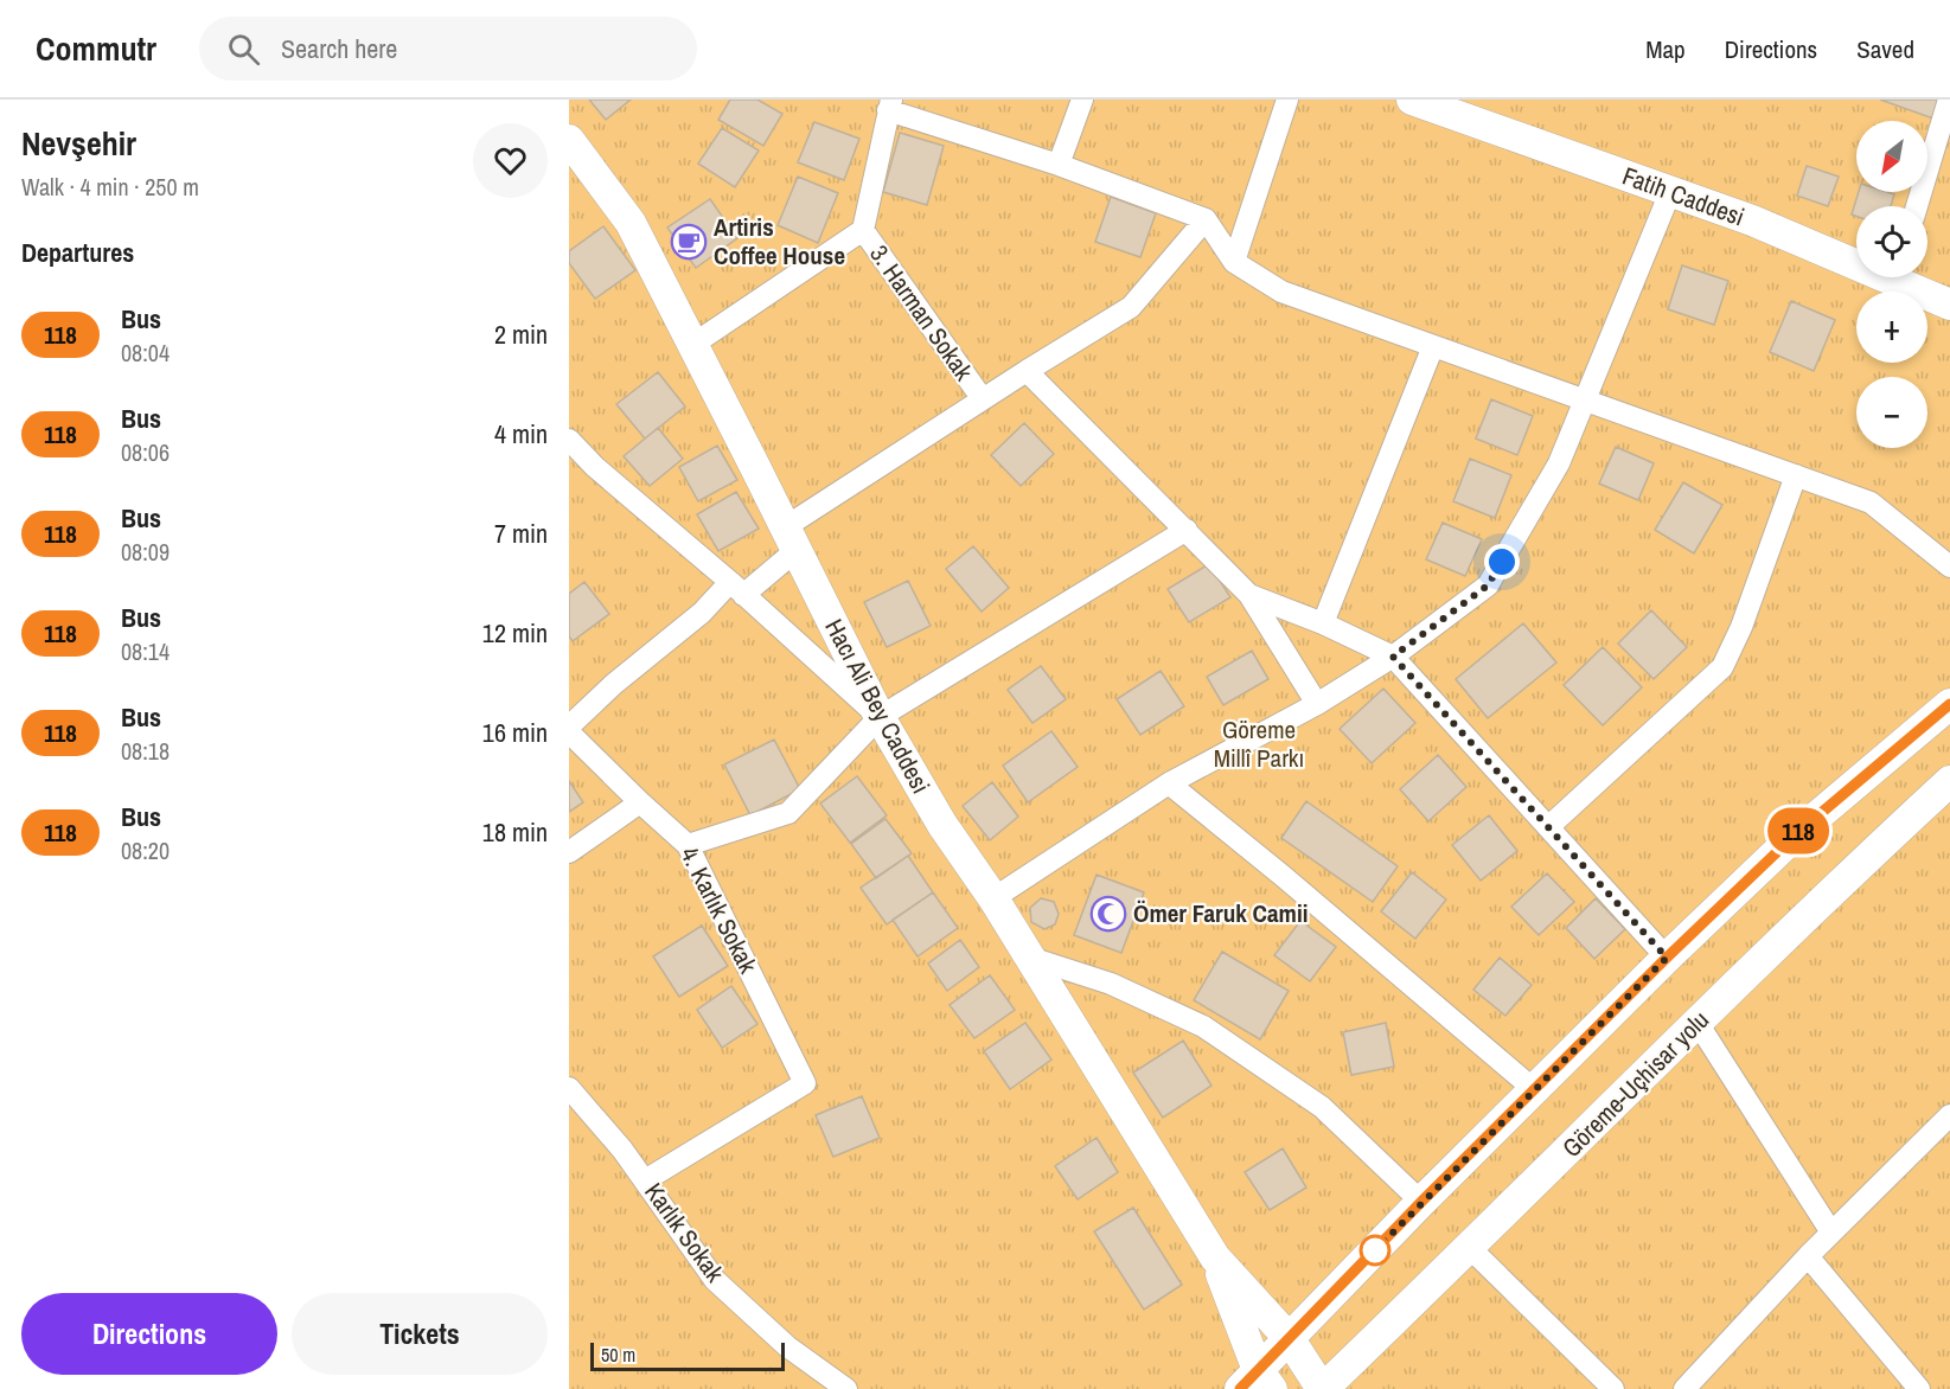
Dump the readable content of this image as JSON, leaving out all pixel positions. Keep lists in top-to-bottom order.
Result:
{
  "streets": {
    "street": [
      "Fatih Caddesi",
      "3. Harman Sokak",
      "Hacı Ali Bey Caddesi",
      "4. Karlık Sokak",
      "Göreme-Uçhisar yolu",
      "Karlık Sokak"
    ]
  },
  "crossings": [
    ["4. Karlık Sokak", "Karlık Sokak"]
  ],
  "parks": ["Göreme Millî Parkı"],
  "places": {
    "cafe": ["Artiris Coffee House"],
    "mosque": ["Ömer Faruk Camii"]
  },
  "lines": ["bus line 118"],
  "scale_bar": "50 m",
  "north": "bottom left",
  "page": {
    "header": "Commutr",
    "search": "Search here",
    "nav": ["Map", "Directions", "Saved"],
    "heading": [
      ["Nevşehir", "Walk · 4 min · 250 m"],
      "Departures"
    ],
    "on_map": "118",
    "map_buttons": ["+", "−"],
    "list": [
      {
        "mark": "118",
        "name": "Bus",
        "note": "08:04",
        "value": "2 min"
      },
      {
        "mark": "118",
        "name": "Bus",
        "note": "08:06",
        "value": "4 min"
      },
      {
        "mark": "118",
        "name": "Bus",
        "note": "08:09",
        "value": "7 min"
      },
      {
        "mark": "118",
        "name": "Bus",
        "note": "08:14",
        "value": "12 min"
      },
      {
        "mark": "118",
        "name": "Bus",
        "note": "08:18",
        "value": "16 min"
      },
      {
        "mark": "118",
        "name": "Bus",
        "note": "08:20",
        "value": "18 min"
      }
    ],
    "buttons": ["Directions", "Tickets"],
    "scale": "50 m"
  }
}
